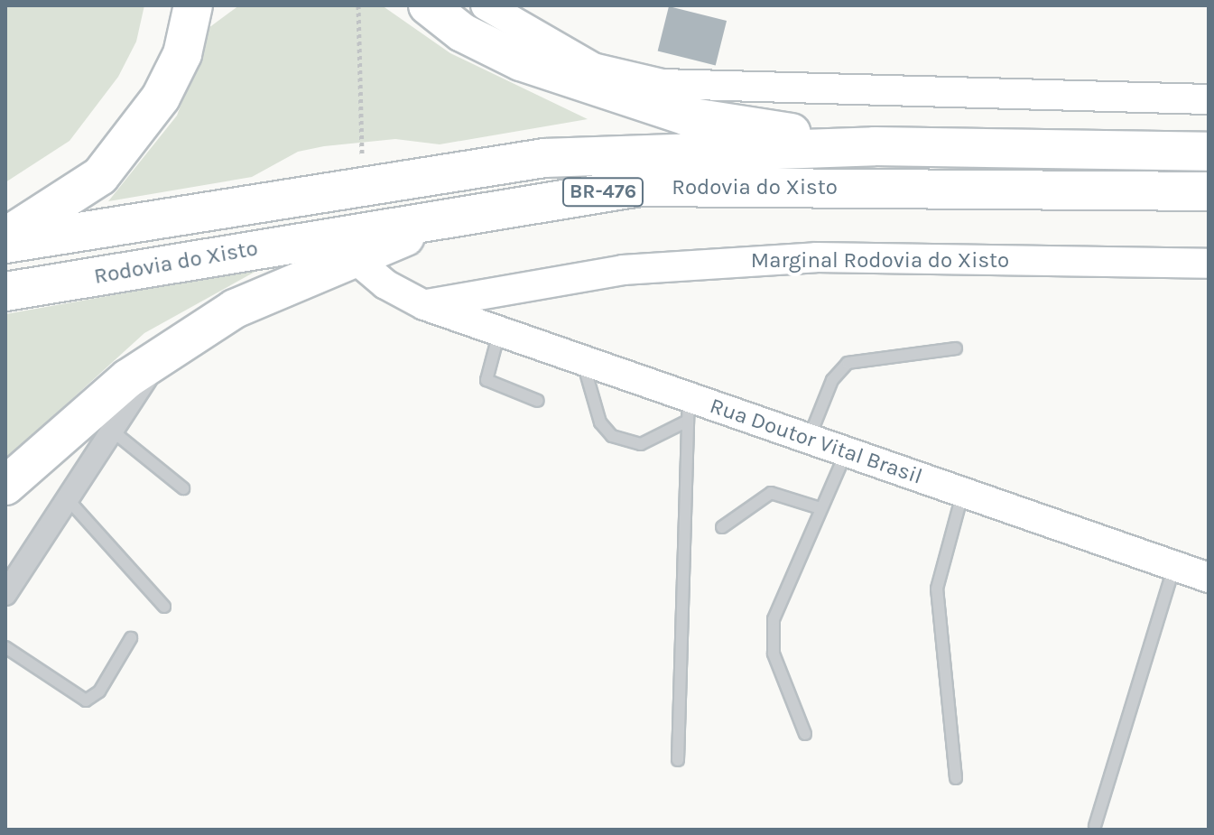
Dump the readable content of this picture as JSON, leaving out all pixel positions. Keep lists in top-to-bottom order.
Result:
{
  "streets": {
    "highway": ["Rodovia do Xisto", "BR-476"],
    "main road": ["Marginal Rodovia do Xisto", "Rua Doutor Vital Brasil"]
  },
  "crossings": [
    ["Marginal Rodovia do Xisto", "Rua Doutor Vital Brasil"]
  ]
}
